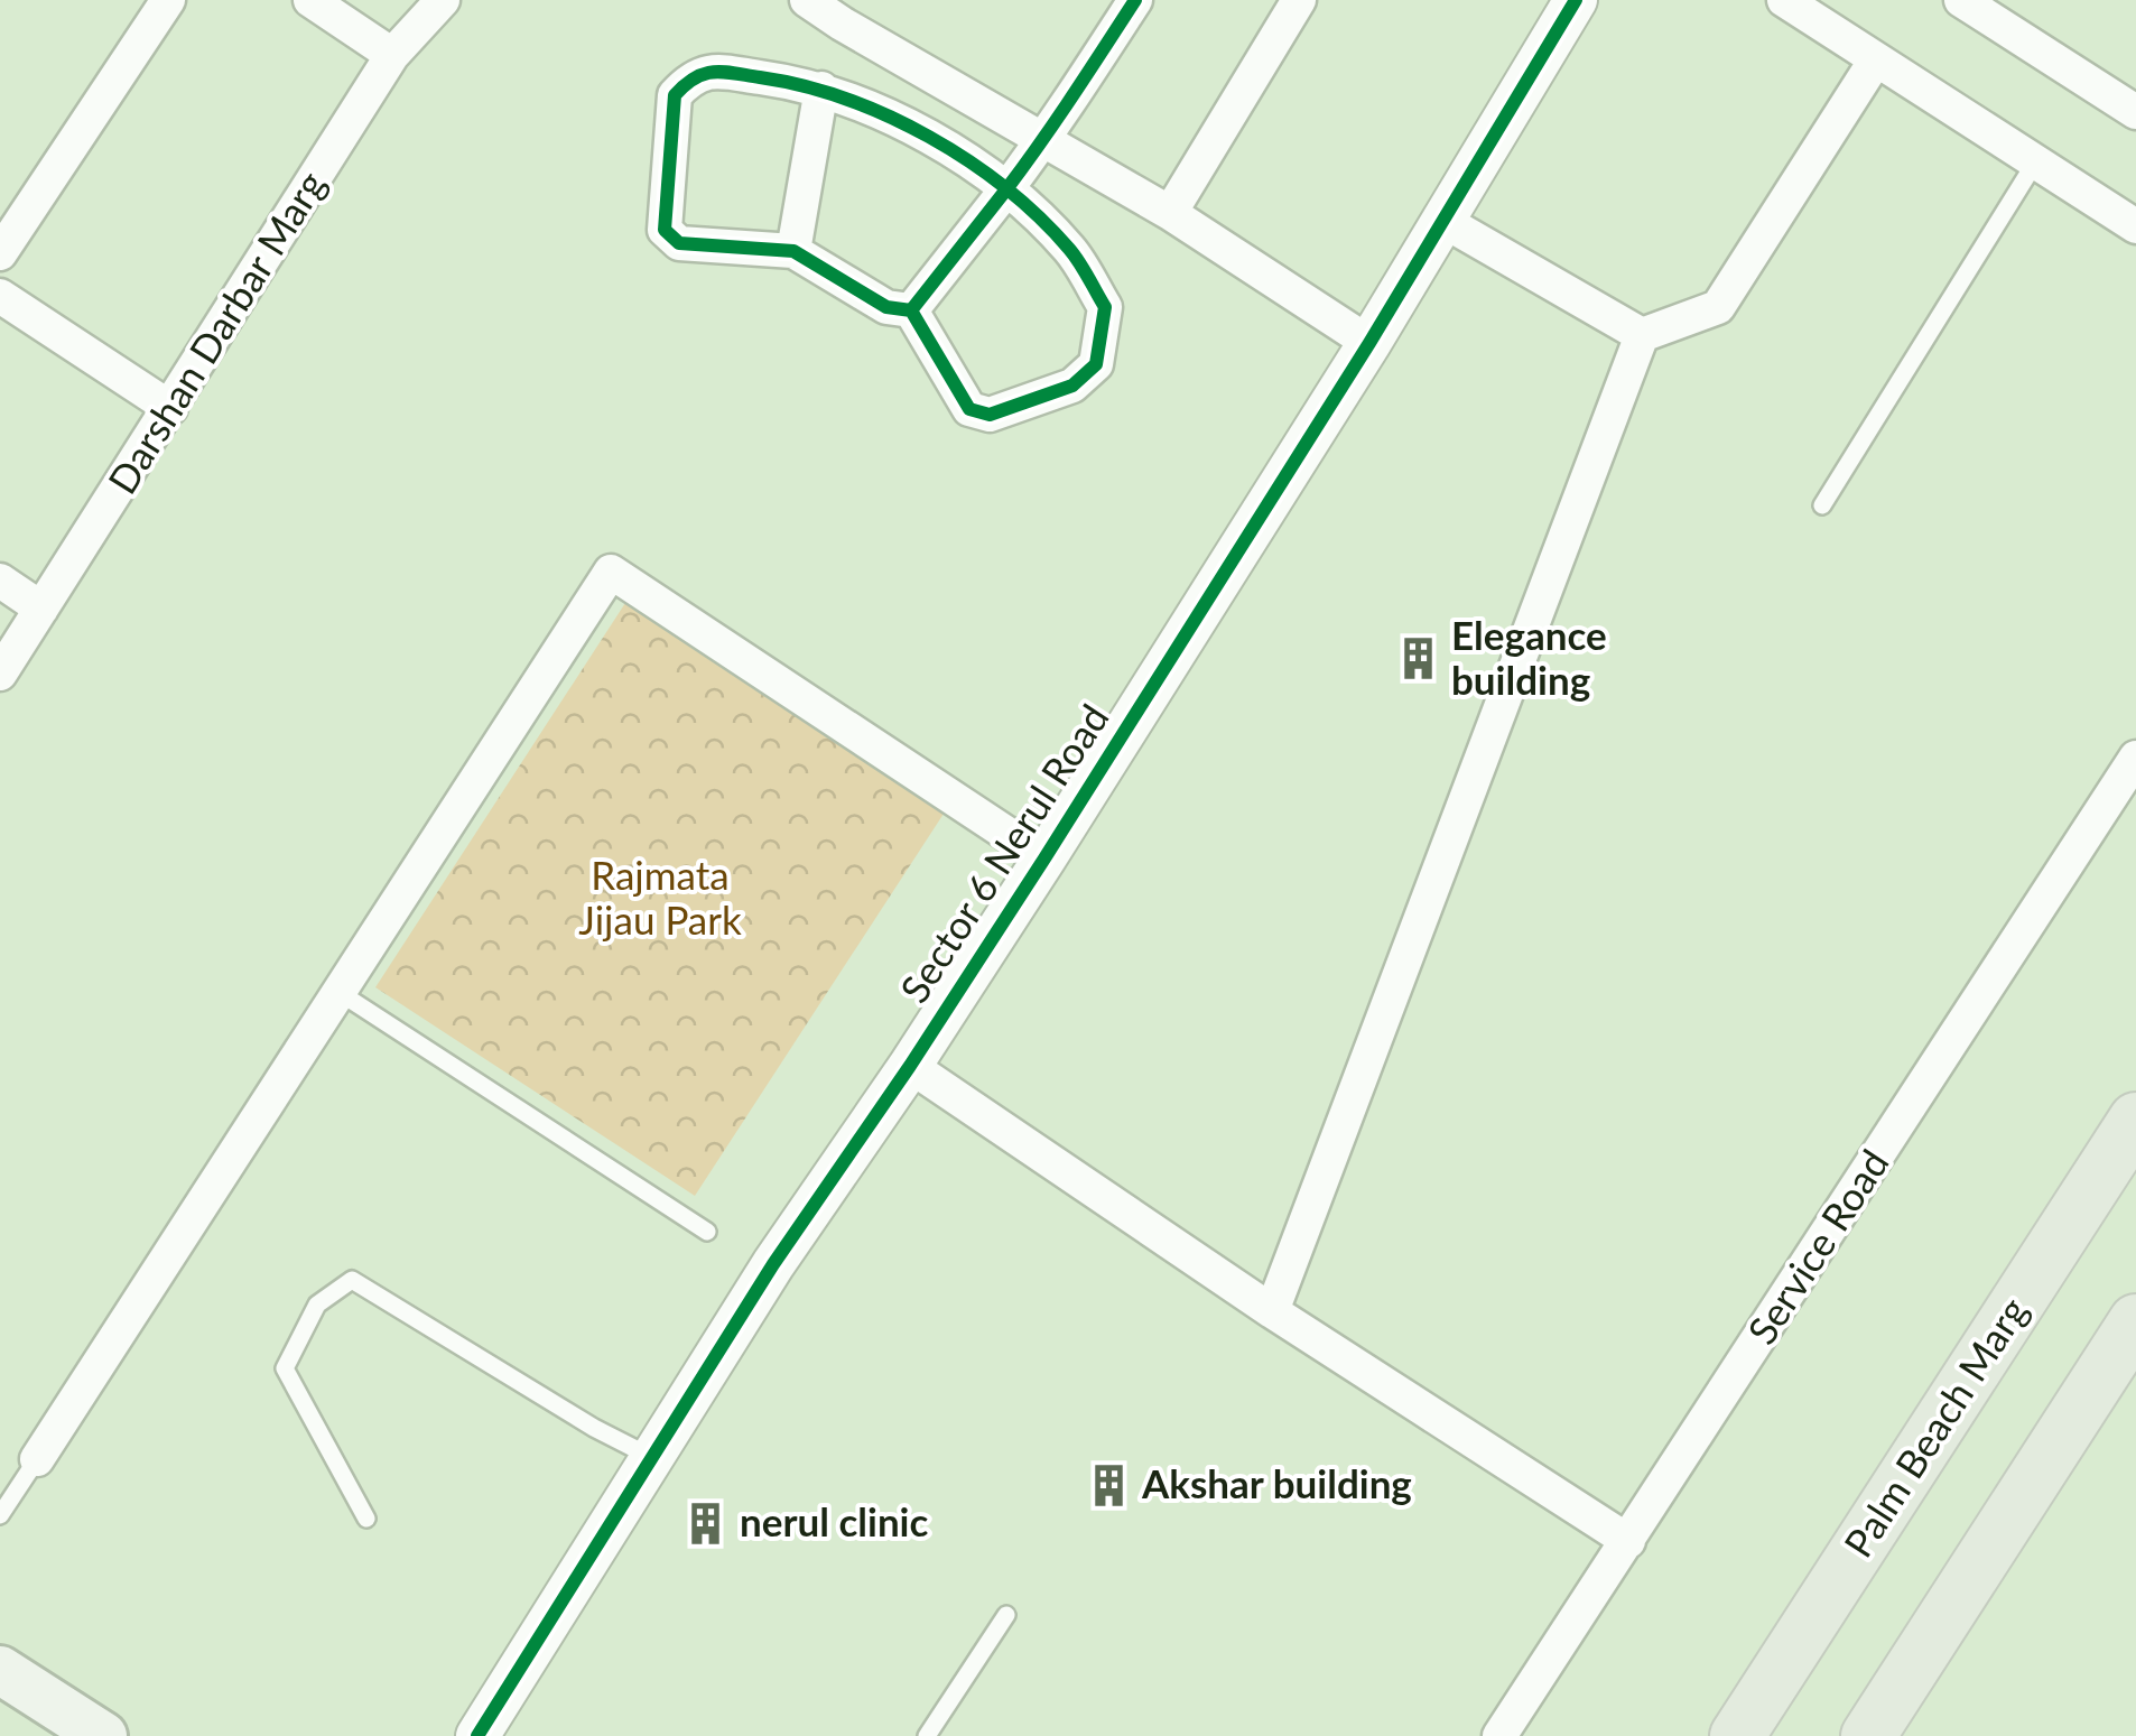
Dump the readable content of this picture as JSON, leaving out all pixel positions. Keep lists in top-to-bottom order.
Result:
{
  "streets": {
    "main road": ["Palm Beach Marg"],
    "street": ["Darshan Darbar Marg", "Sector 6 Nerul Road", "Service Road"]
  },
  "parks": ["Rajmata Jijau Park"],
  "places": {
    "building": ["Elegance building", "Akshar building", "nerul clinic"]
  }
}
